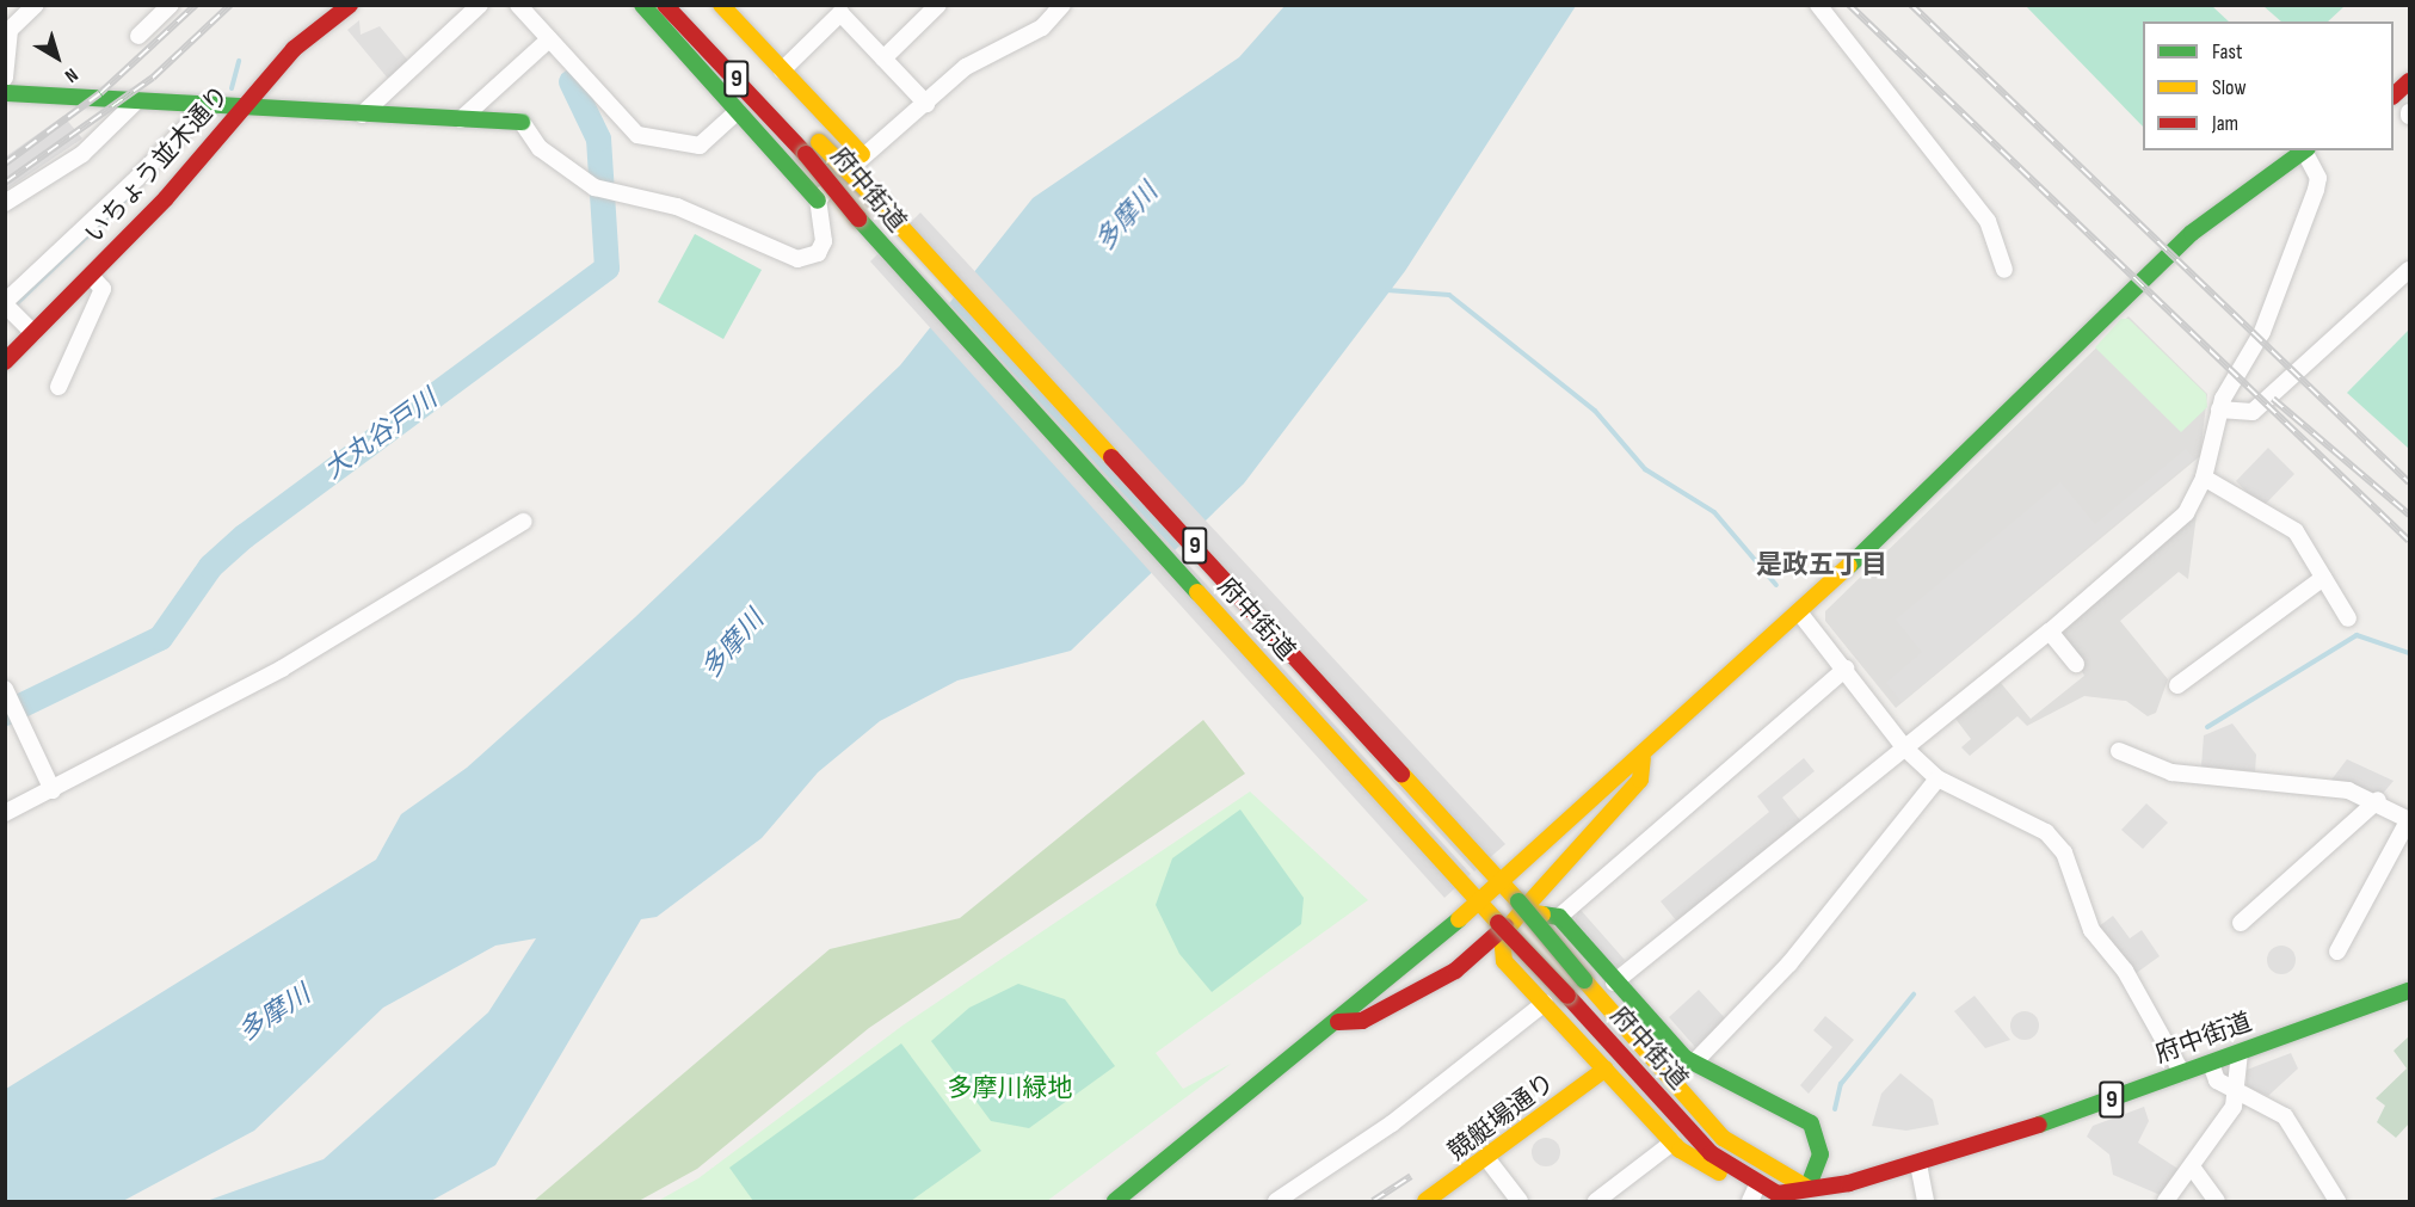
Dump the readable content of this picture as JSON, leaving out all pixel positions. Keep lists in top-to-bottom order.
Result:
{
  "streets": {
    "main road": [
      "9",
      "いちょう並木通り",
      "府中街道",
      "競艇場通り"
    ]
  },
  "districts": ["是政五丁目"],
  "water": ["多摩川", "大丸谷戸川"],
  "parks": ["多摩川緑地"],
  "legend": ["Fast", "Slow", "Jam"],
  "north": "bottom right"
}
